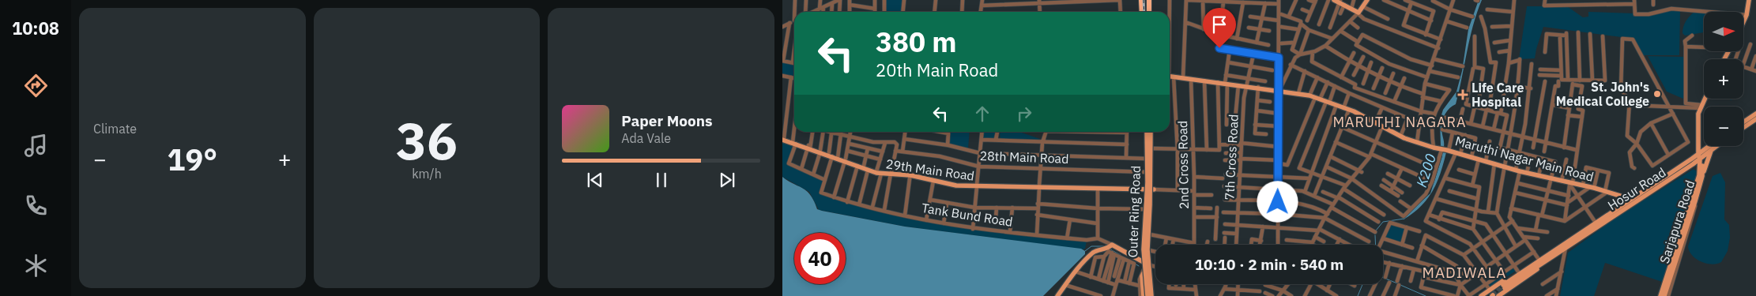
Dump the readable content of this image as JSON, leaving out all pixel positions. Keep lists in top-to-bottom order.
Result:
{
  "streets": {
    "highway": ["Outer Ring Road"],
    "main road": [
      "Maruthi Nagar Main Road",
      "29th Main Road",
      "Hosur Road",
      "Tank Bund Road",
      "Sarjapura Road"
    ],
    "street": ["28th Main Road", "7th Cross Road", "2nd Cross Road"]
  },
  "crossings": [
    ["28th Main Road", "Outer Ring Road"],
    ["7th Cross Road", "Maruthi Nagar Main Road"],
    ["Maruthi Nagar Main Road", "2nd Cross Road"],
    ["Maruthi Nagar Main Road", "Hosur Road"],
    ["2nd Cross Road", "29th Main Road"],
    ["29th Main Road", "Outer Ring Road"],
    ["Hosur Road", "Sarjapura Road"],
    ["Outer Ring Road", "Tank Bund Road"]
  ],
  "districts": ["MARUTHI NAGARA", "MADIWALA"],
  "water": ["K200"],
  "places": {
    "other": ["St. John's Medical College"],
    "health": ["Life Care Hospital"]
  },
  "north": "right",
  "page": {
    "tabs": "10:08",
    "tile": [
      "Climate",
      ["36", "km/h"]
    ],
    "map_buttons": ["+", "−"],
    "turn": ["380 m", "20th Main Road"],
    "song": ["Paper Moons", "Ada Vale"],
    "heat": ["−", "19°", "+"],
    "limit": "40",
    "trip": "10:10 · 2 min · 540 m"
  }
}
